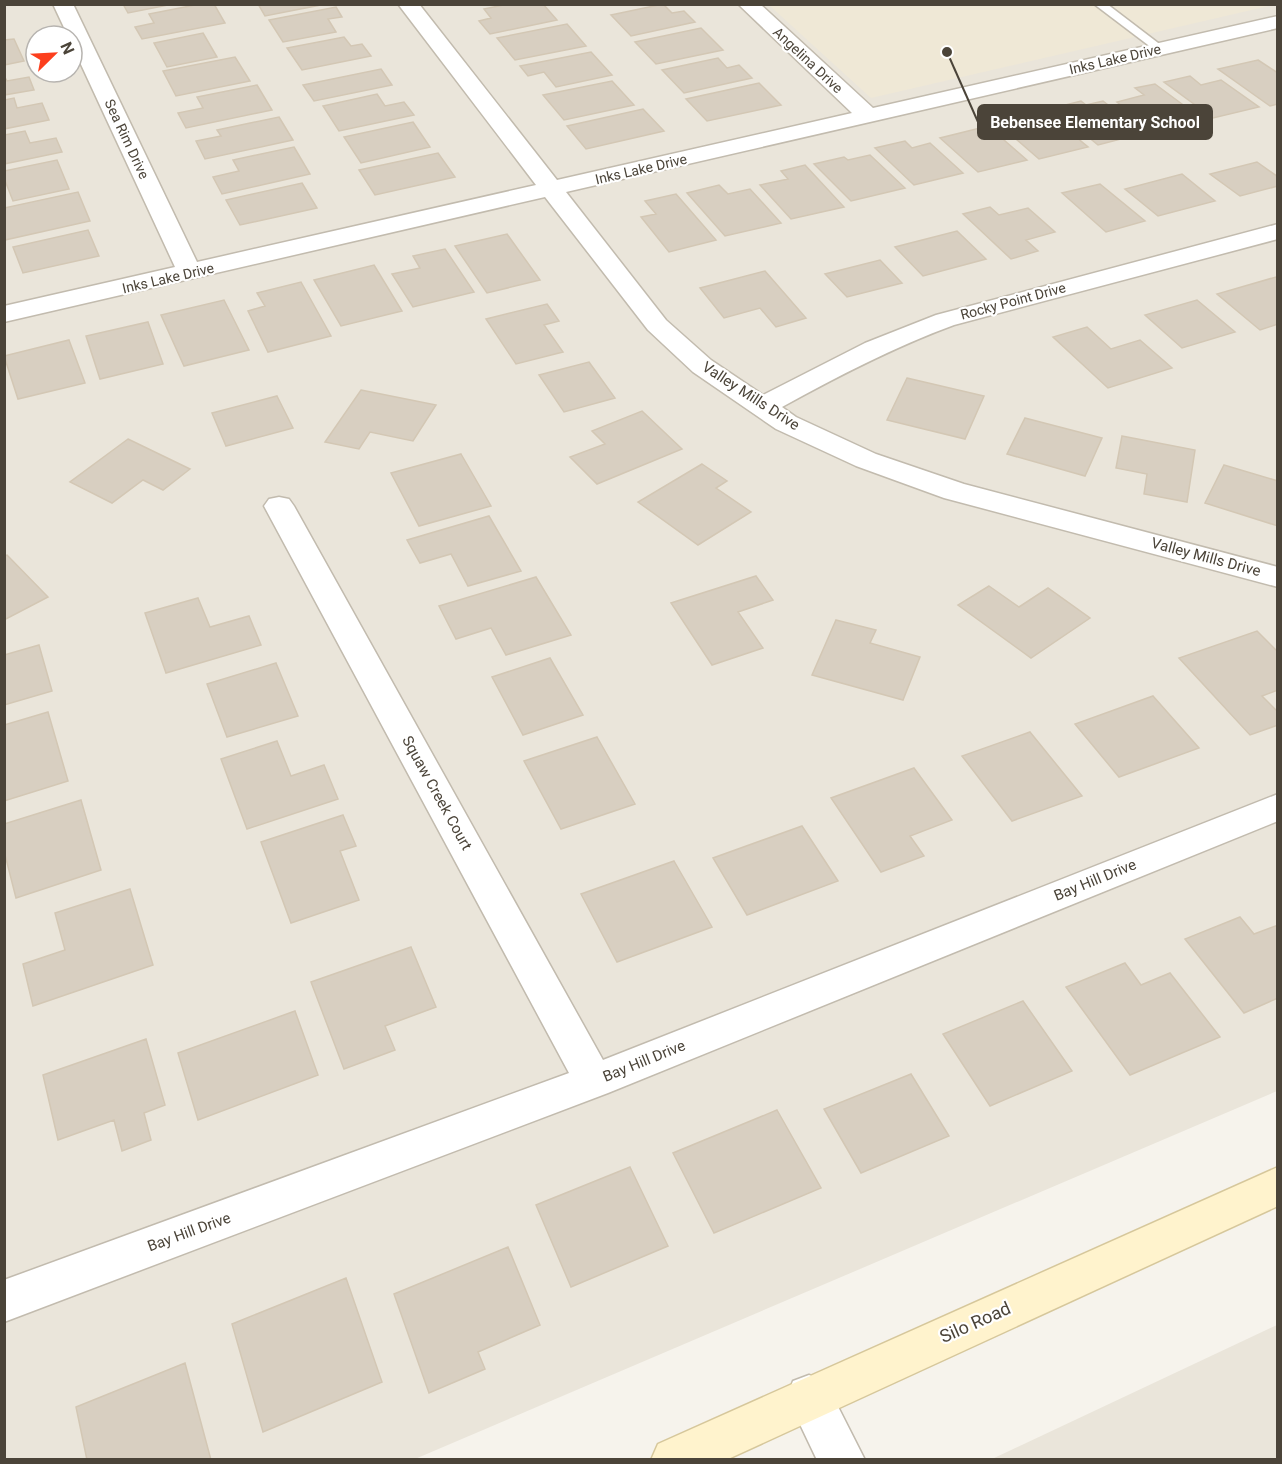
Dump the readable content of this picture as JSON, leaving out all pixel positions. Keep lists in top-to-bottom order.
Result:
{
  "streets": {
    "street": [
      "Inks Lake Drive",
      "Angelina Drive",
      "Sea Rim Drive",
      "Rocky Point Drive",
      "Valley Mills Drive",
      "Squaw Creek Court",
      "Bay Hill Drive",
      "Silo Road"
    ]
  },
  "crossings": [
    ["Inks Lake Drive", "Angelina Drive"],
    ["Inks Lake Drive", "Sea Rim Drive"],
    ["Inks Lake Drive", "Valley Mills Drive"],
    ["Rocky Point Drive", "Valley Mills Drive"],
    ["Squaw Creek Court", "Bay Hill Drive"]
  ],
  "places": ["Bebensee Elementary School"],
  "north": "top right"
}
